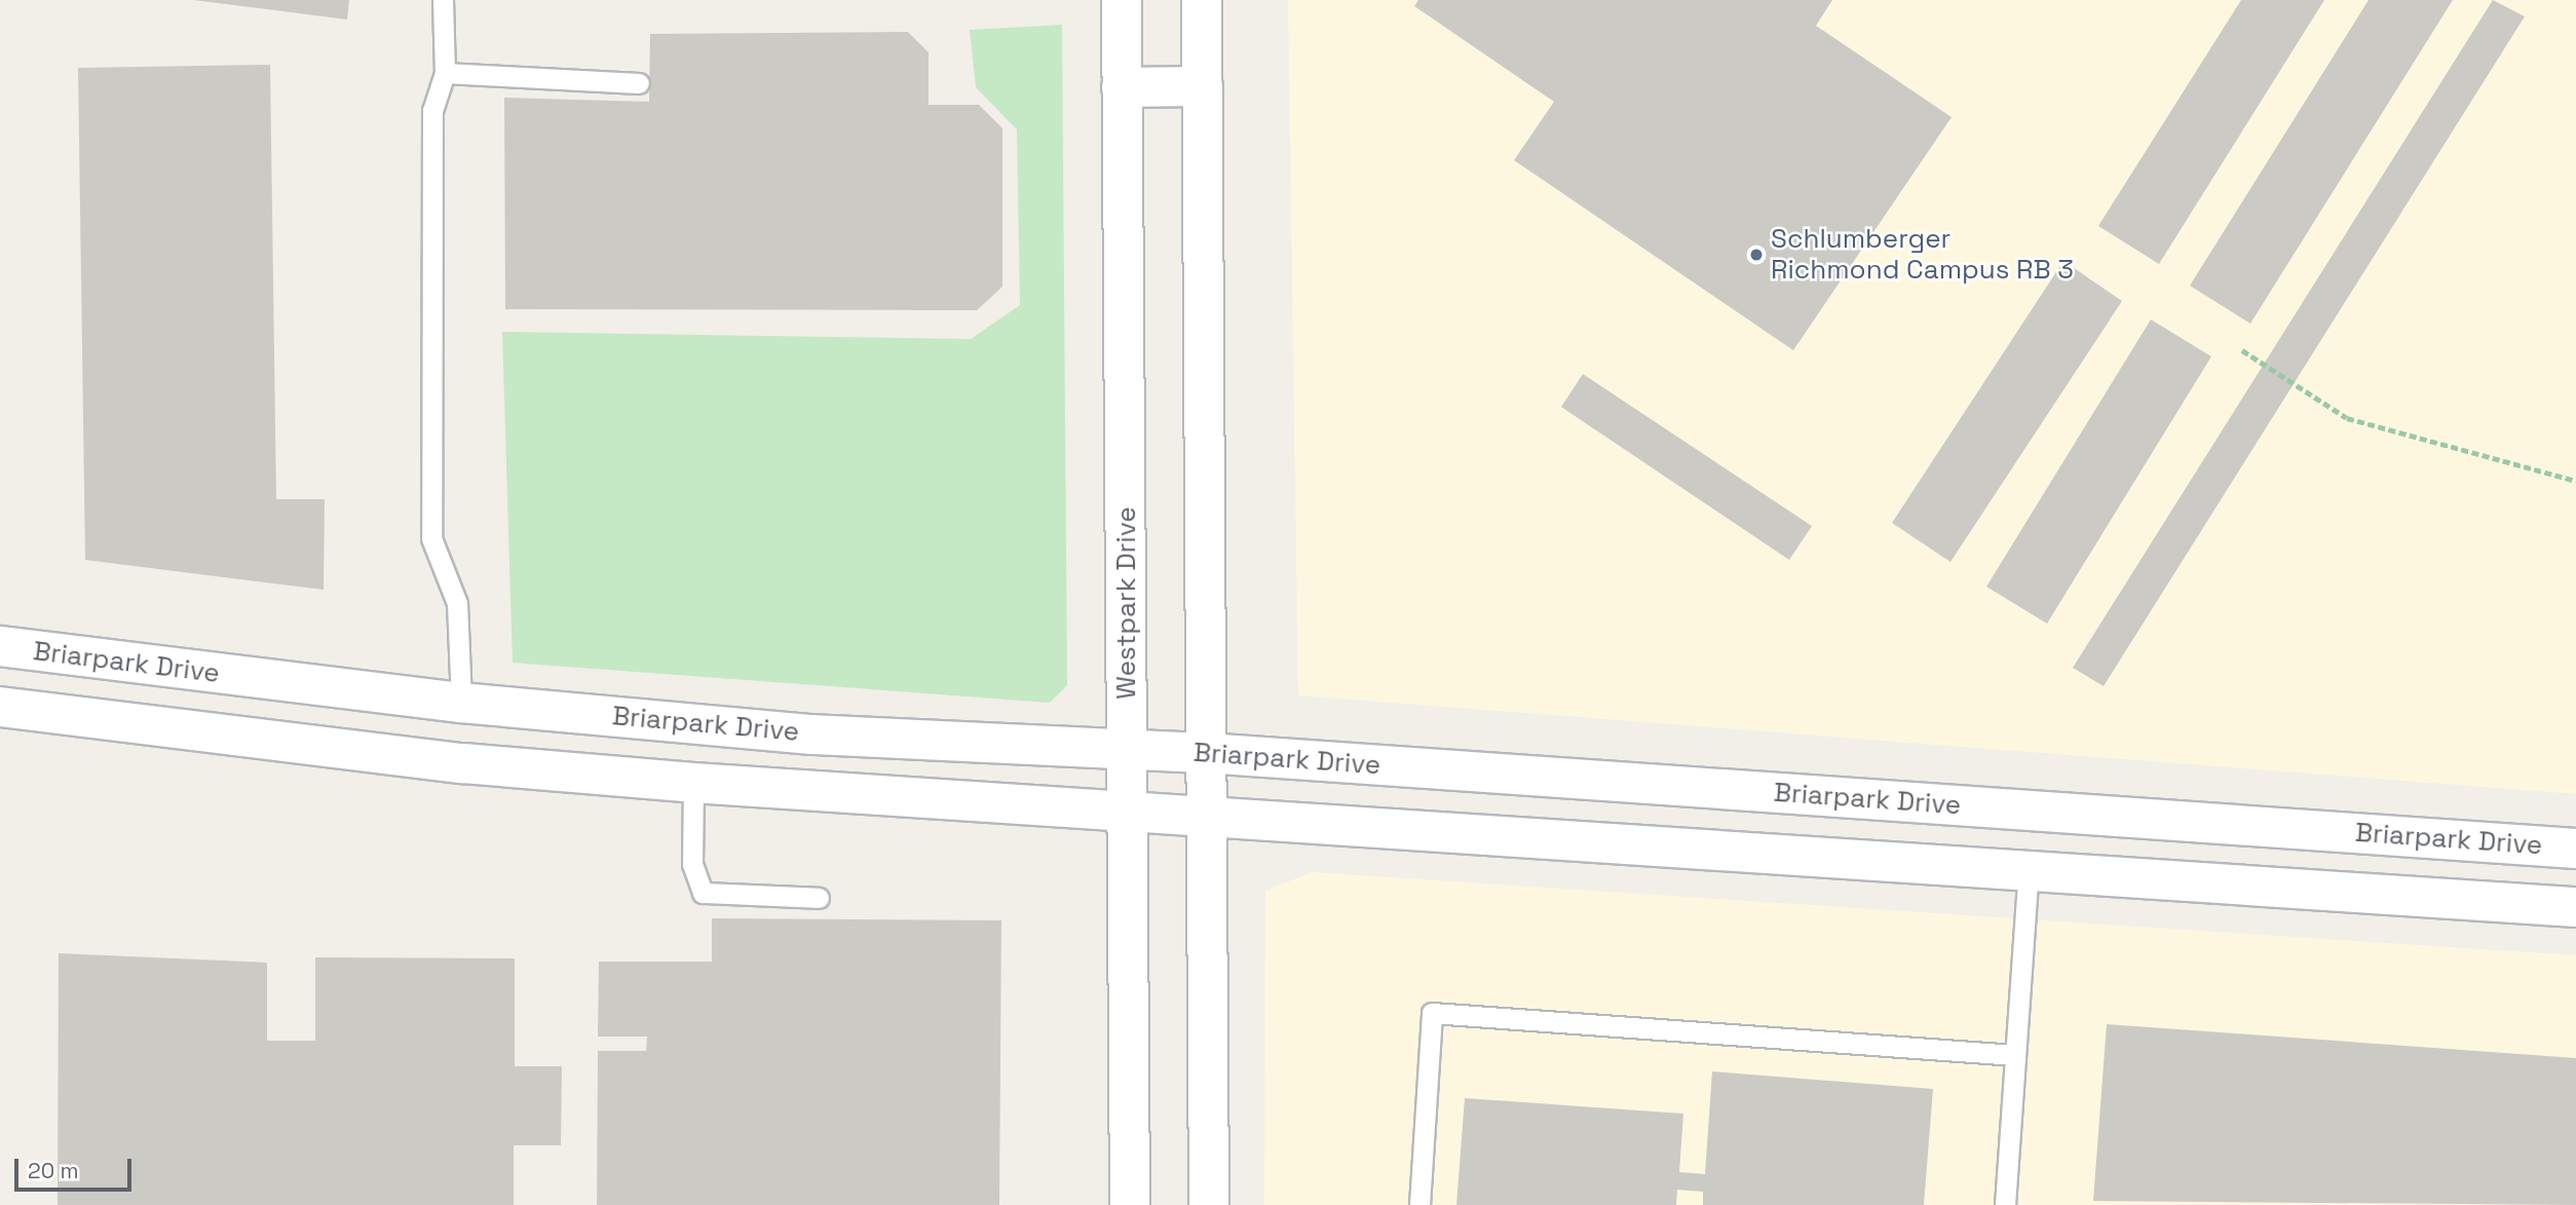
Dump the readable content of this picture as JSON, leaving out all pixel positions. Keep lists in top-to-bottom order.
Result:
{
  "streets": {
    "street": ["Westpark Drive", "Briarpark Drive"]
  },
  "crossings": [
    ["Westpark Drive", "Briarpark Drive"]
  ],
  "places": ["Schlumberger Richmond Campus RB 3"],
  "scale_bar": "20 m"
}
